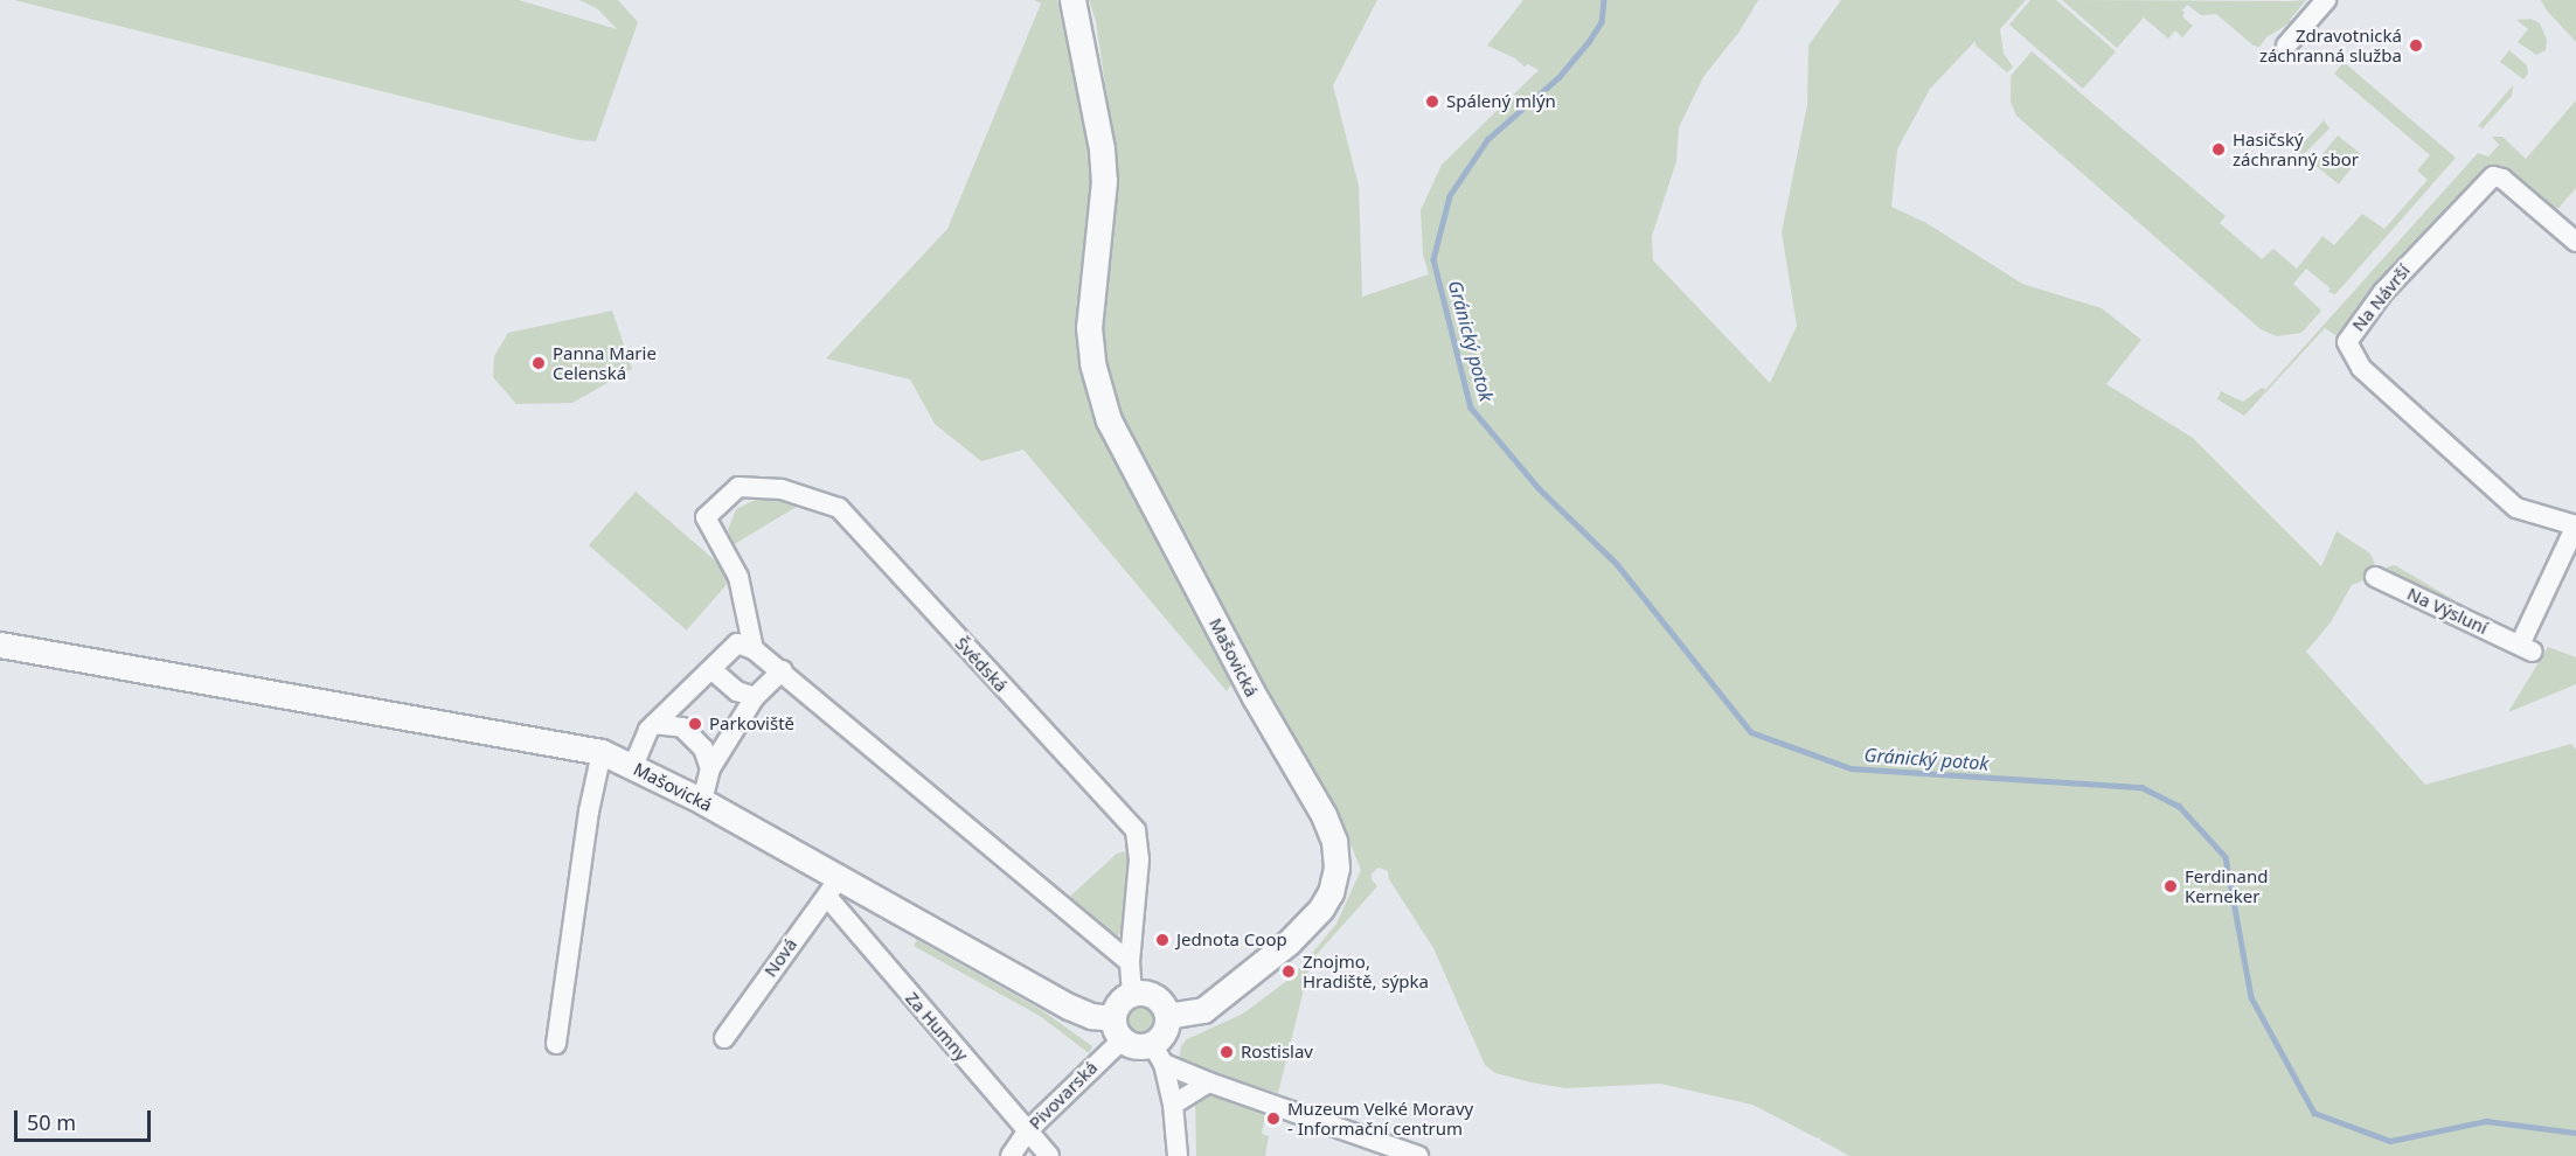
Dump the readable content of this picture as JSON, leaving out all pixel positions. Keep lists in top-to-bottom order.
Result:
{
  "streets": {
    "street": [
      "Na Návrší",
      "Na Výsluní",
      "Mašovická",
      "Švédská",
      "Nová",
      "Za Humny",
      "Pivovarská"
    ]
  },
  "crossings": [
    ["Na Návrší", "Na Výsluní"],
    ["Mašovická", "Švédská"],
    ["Mašovická", "Nová"],
    ["Mašovická", "Za Humny"],
    ["Mašovická", "Pivovarská"],
    ["Švédská", "Pivovarská"],
    ["Nová", "Za Humny"],
    ["Za Humny", "Pivovarská"]
  ],
  "water": ["Gránický potok"],
  "places": [
    "Zdravotnická záchranná služba",
    "Spálený mlýn",
    "Hasičský záchranný sbor",
    "Panna Marie Celenská",
    "Parkoviště",
    "Ferdinand Kerneker",
    "Jednota Coop",
    "Znojmo, Hradiště, sýpka",
    "Rostislav",
    "Muzeum Velké Moravy - Informační centrum"
  ],
  "scale_bar": "50 m"
}
